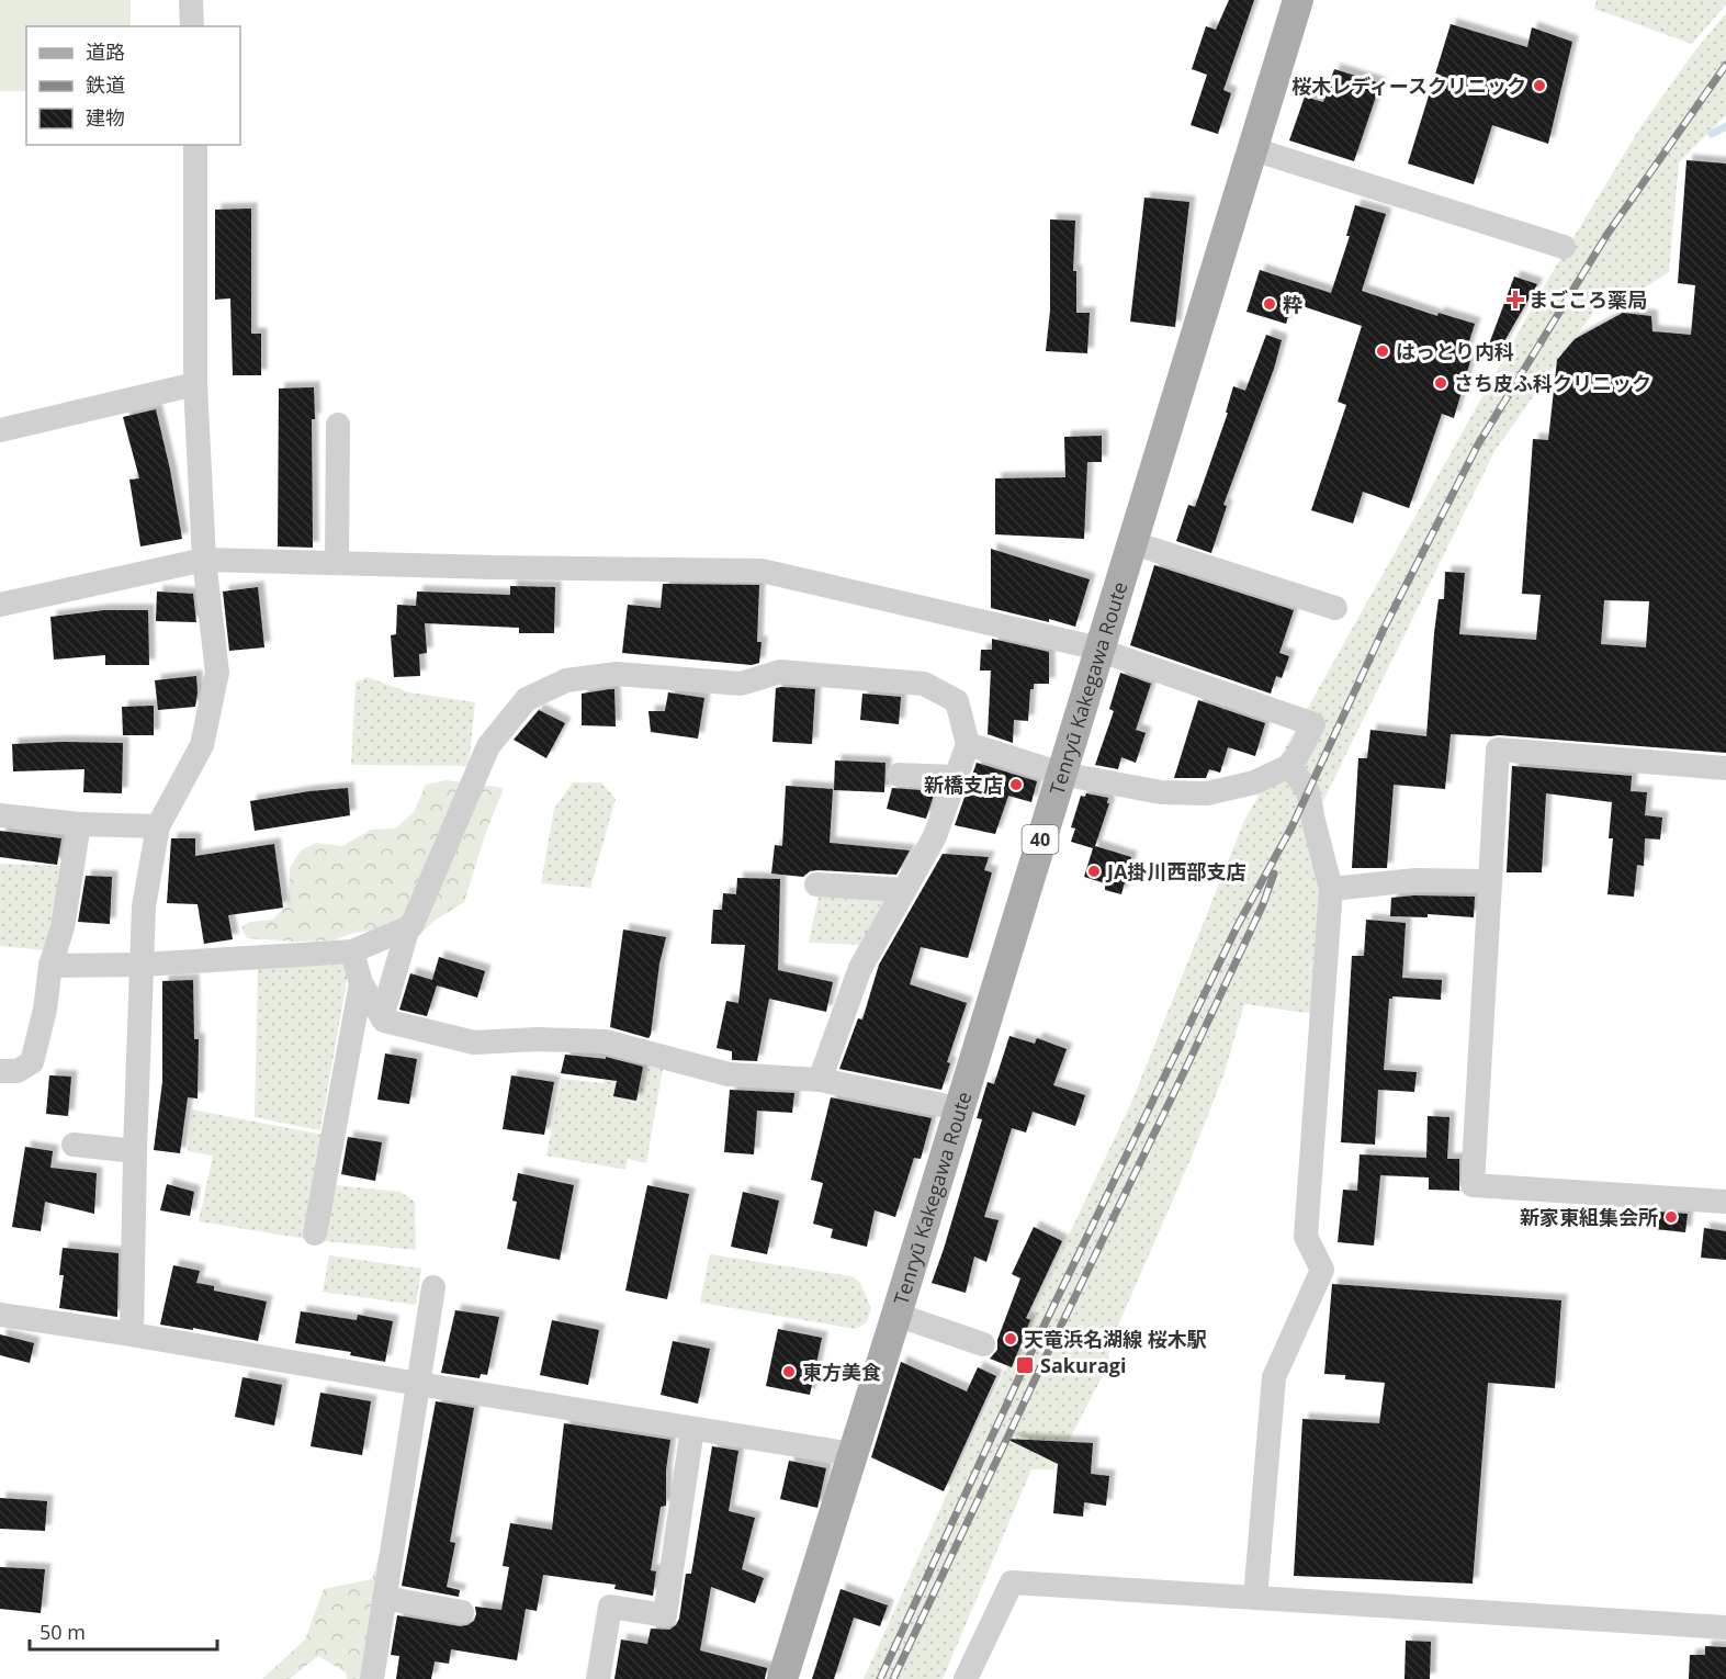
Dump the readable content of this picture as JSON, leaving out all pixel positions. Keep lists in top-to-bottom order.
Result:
{
  "streets": {
    "main road": ["Tenryū Kakegawa Route", "40"]
  },
  "places": {
    "other": [
      "桜木レディースクリニック",
      "粋",
      "はっとり内科",
      "さち皮ふ科クリニック",
      "新橋支店",
      "JA掛川西部支店",
      "新家東組集会所",
      "天竜浜名湖線 桜木駅",
      "東方美食"
    ],
    "health": ["まごころ薬局"],
    "transit": ["Sakuragi"]
  },
  "legend": ["道路", "鉄道", "建物"],
  "scale_bar": "50 m"
}
